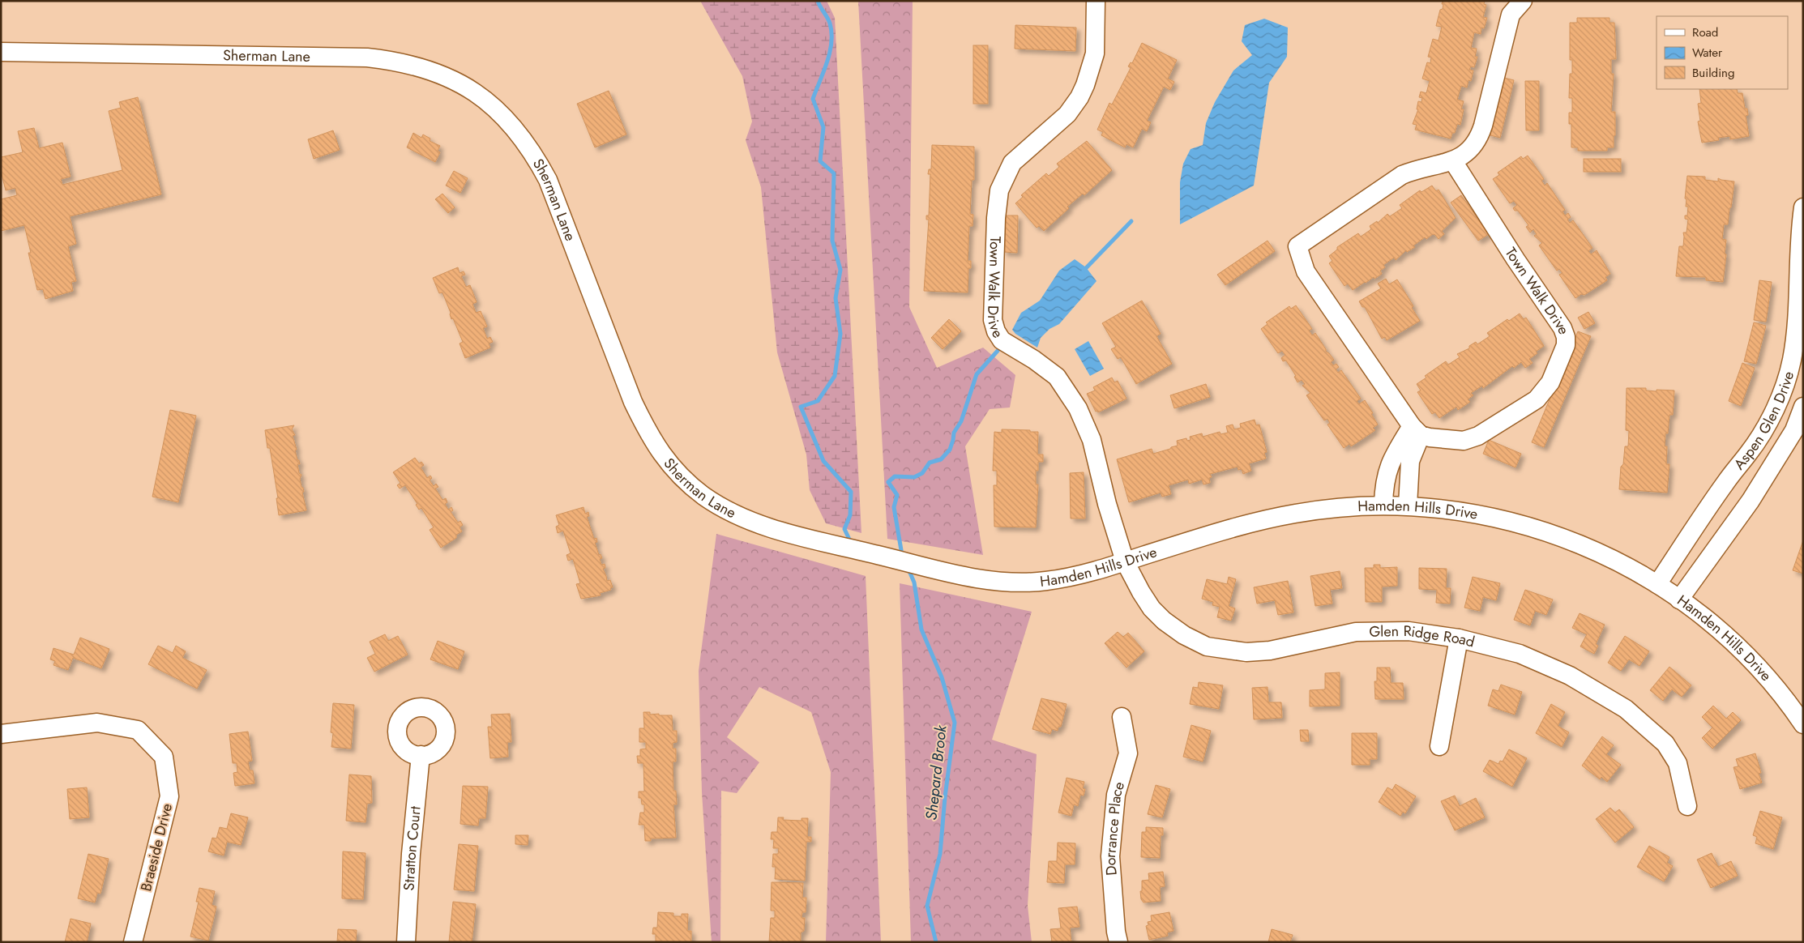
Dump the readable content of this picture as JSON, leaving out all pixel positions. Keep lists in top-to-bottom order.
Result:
{
  "streets": {
    "street": [
      "Sherman Lane",
      "Town Walk Drive",
      "Aspen Glen Drive",
      "Hamden Hills Drive",
      "Glen Ridge Road",
      "Dorrance Place",
      "Braeside Drive",
      "Stratton Court"
    ]
  },
  "crossings": [
    ["Sherman Lane", "Hamden Hills Drive"],
    ["Town Walk Drive", "Hamden Hills Drive"],
    ["Town Walk Drive", "Glen Ridge Road"],
    ["Aspen Glen Drive", "Hamden Hills Drive"],
    ["Hamden Hills Drive", "Glen Ridge Road"]
  ],
  "water": ["Shepard Brook"],
  "legend": ["Road", "Water", "Building"]
}
